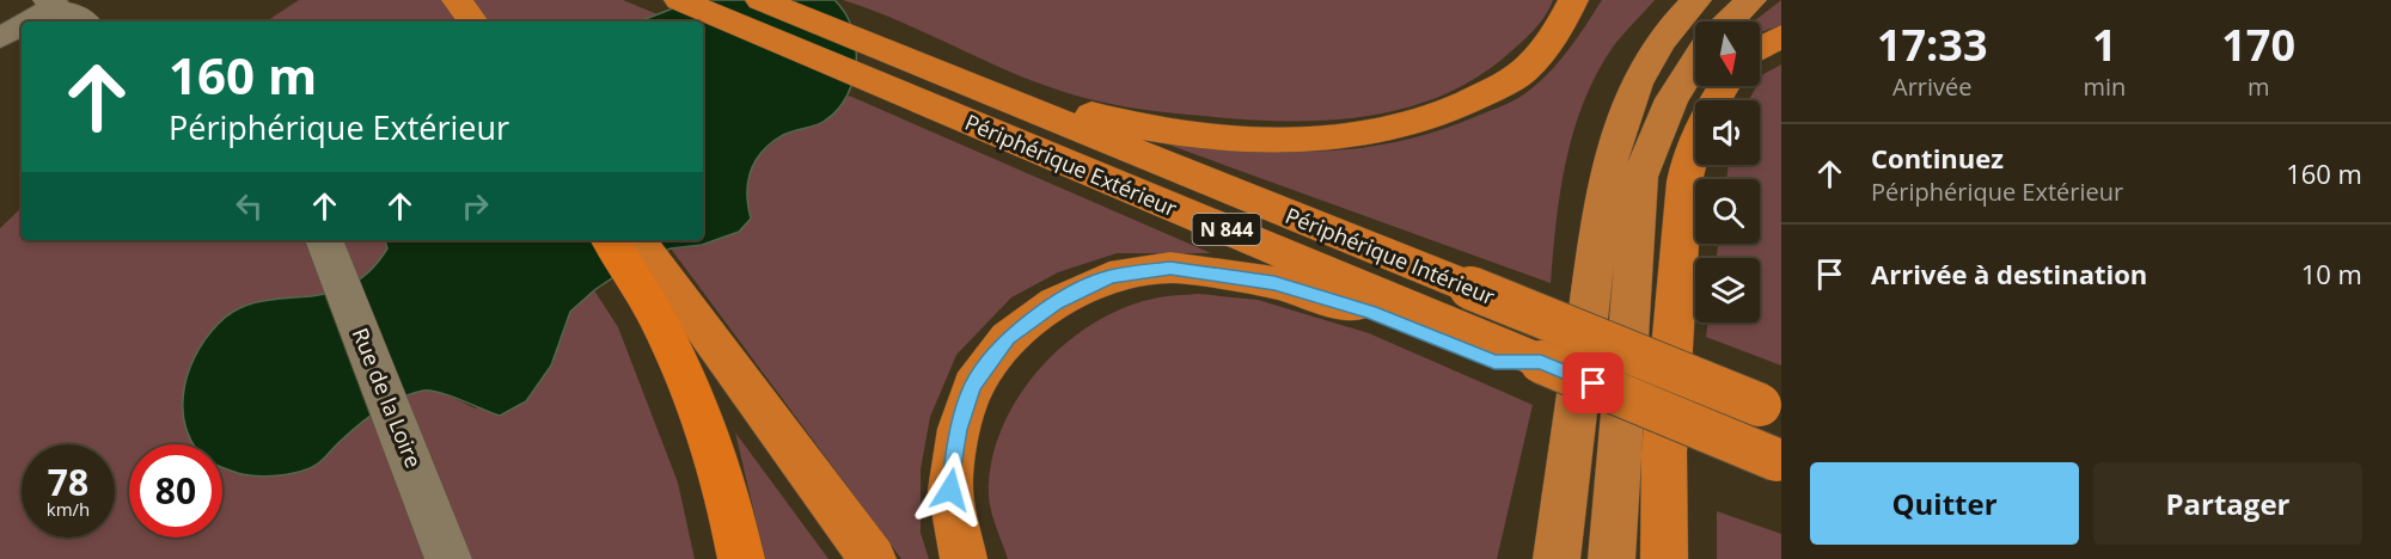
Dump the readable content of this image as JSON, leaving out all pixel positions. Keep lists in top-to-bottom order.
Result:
{
  "streets": {
    "highway": ["Périphérique Extérieur", "N 844", "Périphérique Intérieur"],
    "street": ["Rue de la Loire"]
  },
  "crossings": [
    ["Périphérique Extérieur", "Périphérique Intérieur"]
  ],
  "north": "bottom",
  "page": {
    "eta": [
      "17:33",
      "Arrivée",
      "1",
      "min",
      "170",
      "m"
    ],
    "turn": ["160 m", "Périphérique Extérieur"],
    "list": [
      {
        "name": "Continuez",
        "note": "Périphérique Extérieur",
        "value": "160 m"
      },
      {
        "name": "Arrivée à destination",
        "value": "10 m"
      }
    ],
    "speed": "78 km/h",
    "limit": "80",
    "buttons": ["Quitter", "Partager"]
  }
}
